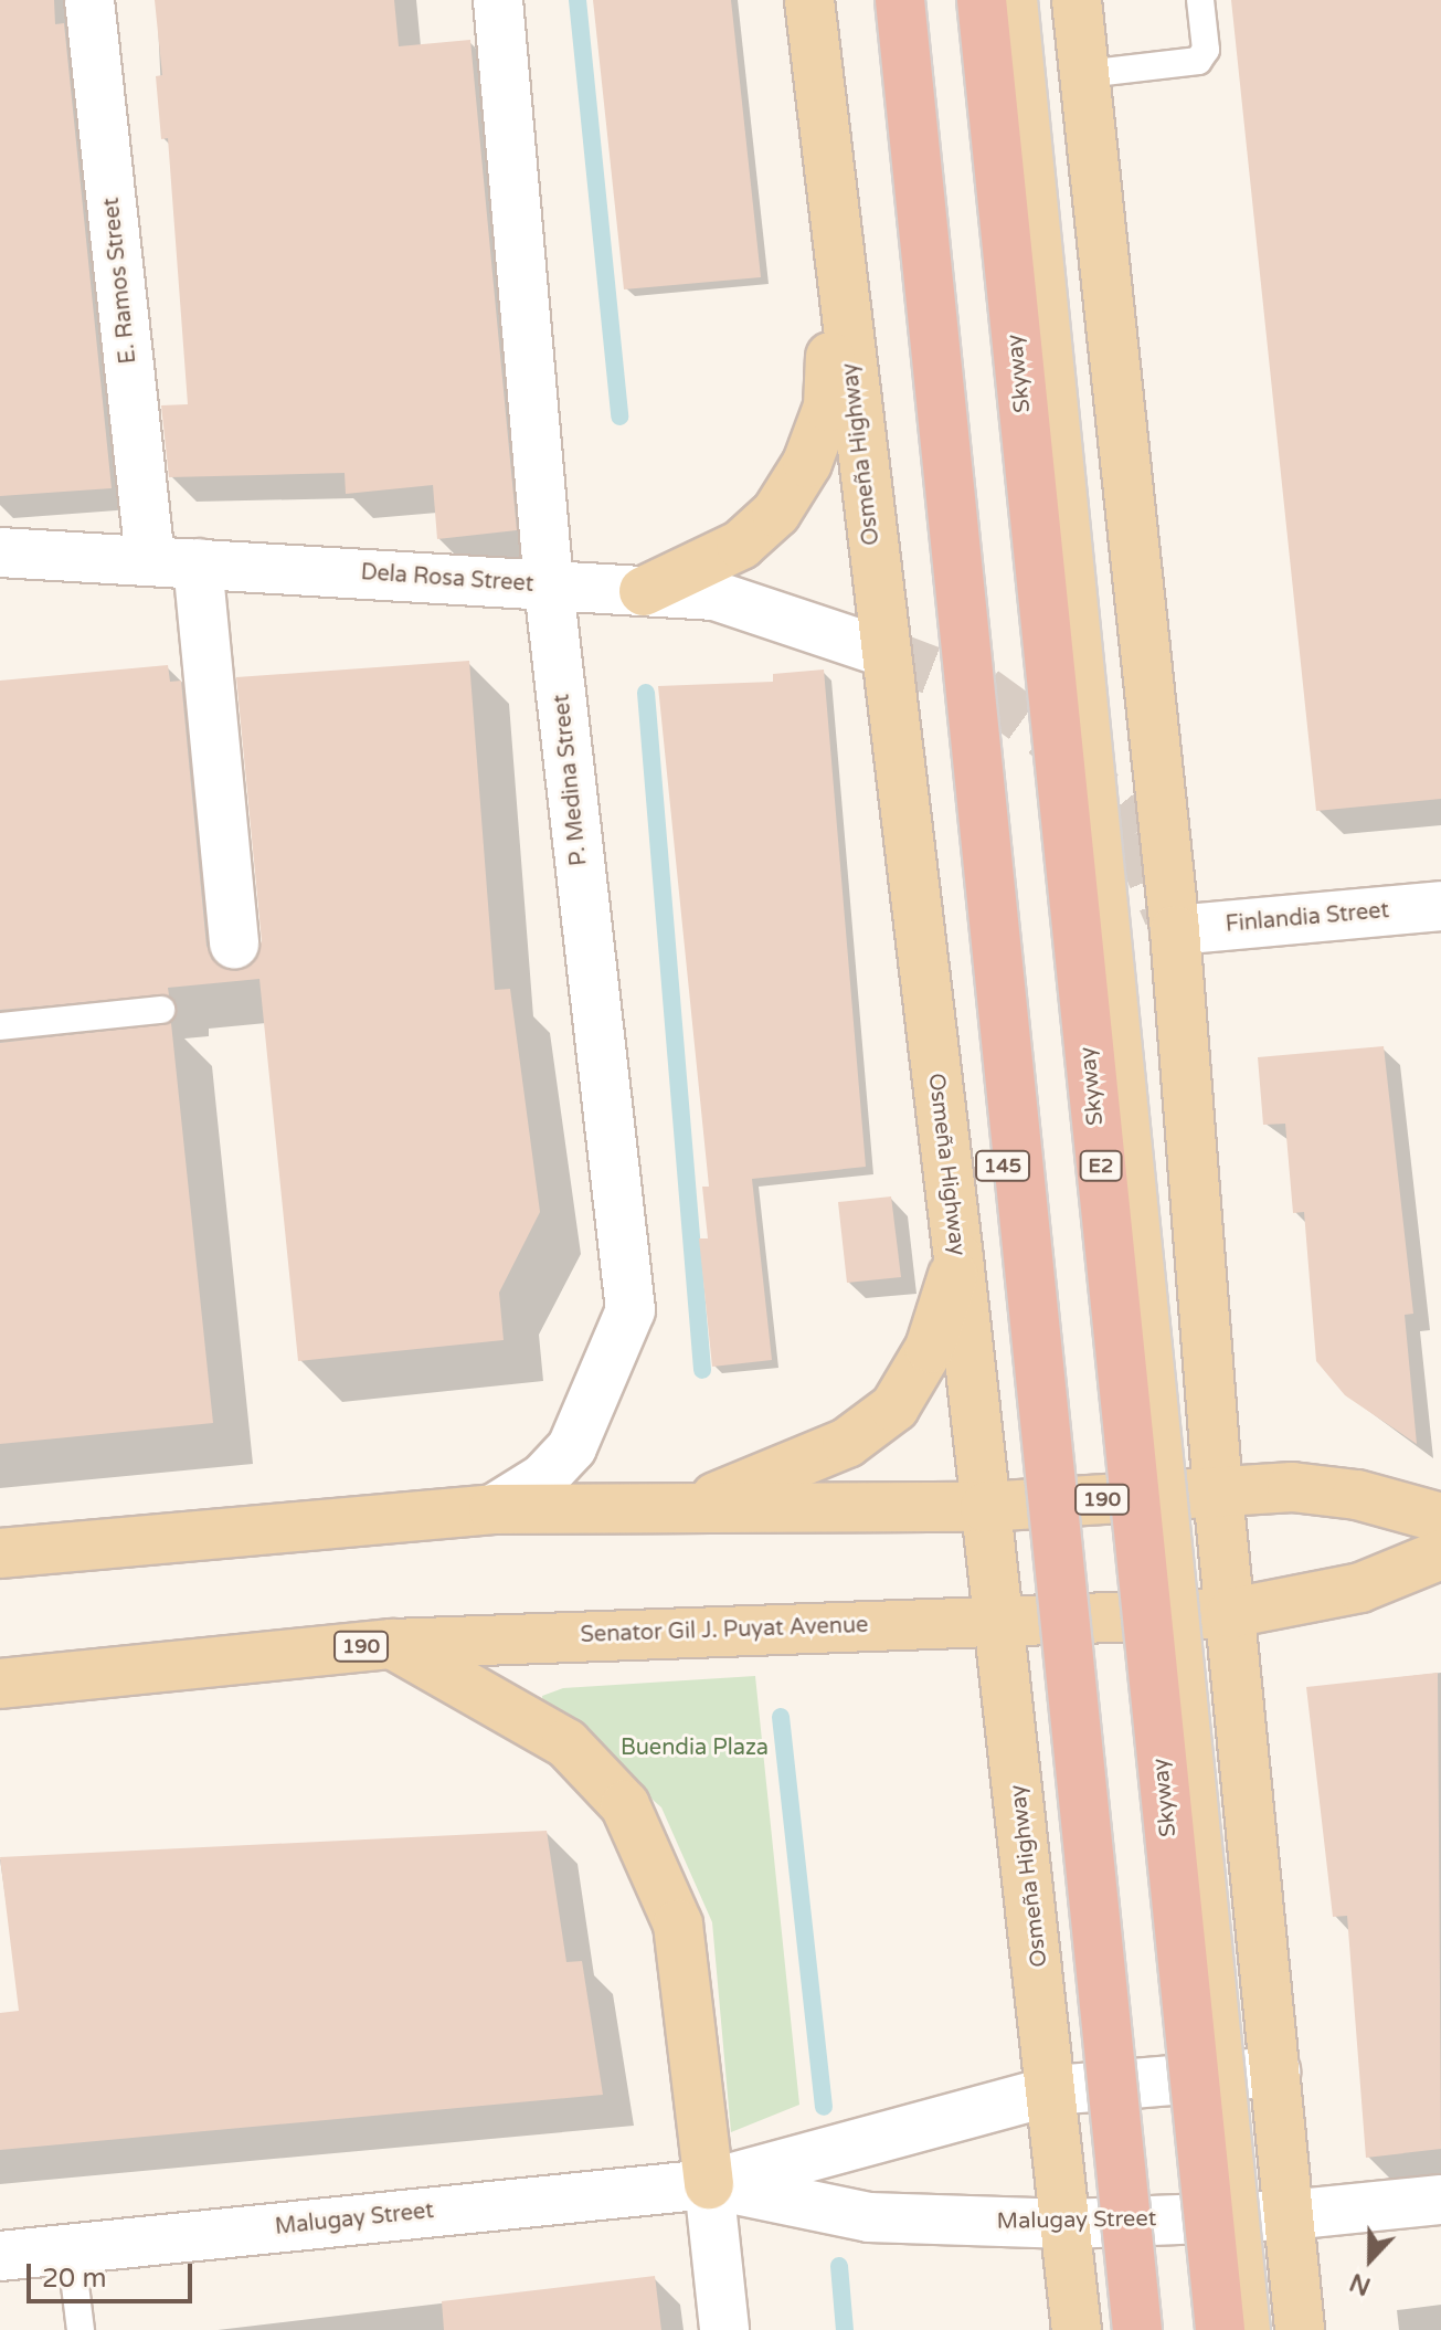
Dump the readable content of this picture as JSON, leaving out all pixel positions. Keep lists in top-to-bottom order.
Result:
{
  "streets": {
    "highway": ["Skyway", "E2"],
    "main road": [
      "Osmeña Highway",
      "145",
      "190",
      "Senator Gil J. Puyat Avenue"
    ],
    "street": [
      "E. Ramos Street",
      "Dela Rosa Street",
      "P. Medina Street",
      "Finlandia Street",
      "Malugay Street"
    ]
  },
  "crossings": [
    ["E. Ramos Street", "Dela Rosa Street"],
    ["Osmeña Highway", "Dela Rosa Street"],
    ["Osmeña Highway", "190"],
    ["Osmeña Highway", "Senator Gil J. Puyat Avenue"],
    ["Osmeña Highway", "Malugay Street"],
    ["Dela Rosa Street", "P. Medina Street"],
    ["P. Medina Street", "190"]
  ],
  "parks": ["Buendia Plaza"],
  "scale_bar": "20 m",
  "north": "bottom"
}
